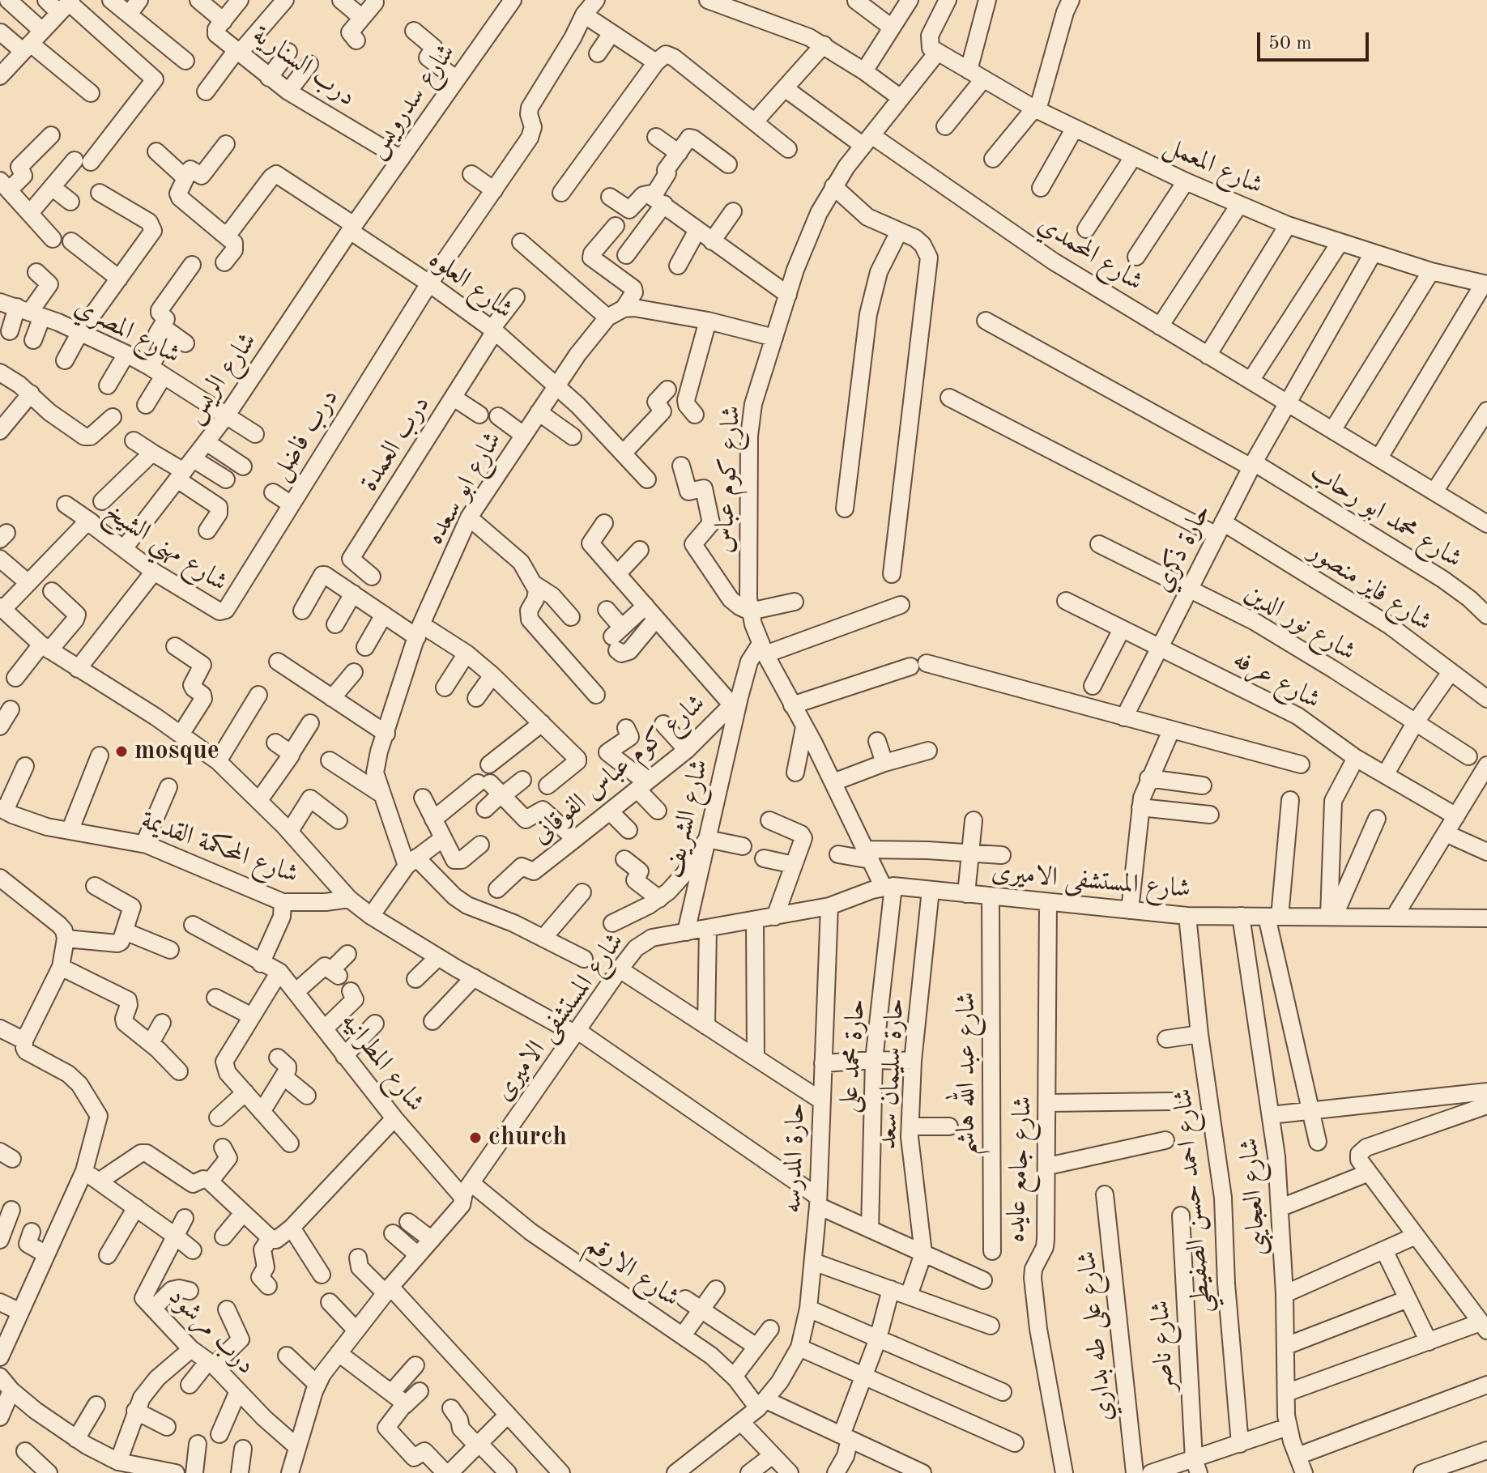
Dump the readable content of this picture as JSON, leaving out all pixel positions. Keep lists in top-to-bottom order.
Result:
{
  "streets": {
    "street": [
      "درب السنارية",
      "شارع سدرويس",
      "شارع المعمل",
      "شارع المحمدي",
      "شارع العلوه",
      "شارع المصري",
      "شارع الريس",
      "درب فاضل",
      "درب العمدة",
      "شارع كوم عباس",
      "شارع ابو سعده",
      "شارع محمد ابو رحاب",
      "شارع مهني الشيخ",
      "حارة ذكري",
      "شارع فايز منصور",
      "شارع نور الدين",
      "شارع عرفه",
      "شارع كوم عباس الفوقانى",
      "شارع الشريف",
      "شارع المحكمة القديمة",
      "شارع المستشفى الاميرى",
      "حارة محمد على",
      "شارع المطرانيه",
      "حارة سليمان سعد",
      "شارع عبد الله هاشم",
      "حارة المدرسه",
      "شارع جامع عايده",
      "شارع العجايبى",
      "شارع احمد حسن الصفيطي",
      "شارع الارقم",
      "درب مرشود",
      "شارع على طه بداري",
      "شارع ناصر"
    ]
  },
  "crossings": [
    ["درب السنارية", "شارع سدرويس"],
    ["شارع سدرويس", "شارع العلوه"],
    ["شارع سدرويس", "شارع الريس"],
    ["شارع المعمل", "شارع كوم عباس"],
    ["شارع المعمل", "حارة ذكري"],
    ["شارع المحمدي", "شارع كوم عباس"],
    ["شارع المحمدي", "حارة ذكري"],
    ["شارع العلوه", "شارع الريس"],
    ["شارع العلوه", "درب فاضل"],
    ["شارع العلوه", "درب العمدة"],
    ["شارع العلوه", "شارع ابو سعده"],
    ["شارع المصري", "شارع الريس"],
    ["شارع الريس", "شارع مهني الشيخ"],
    ["درب فاضل", "شارع مهني الشيخ"],
    ["شارع كوم عباس", "شارع الشريف"],
    ["شارع كوم عباس", "شارع المستشفى الاميرى"],
    ["شارع كوم عباس", "حارة محمد على"],
    ["شارع محمد ابو رحاب", "حارة ذكري"],
    ["حارة ذكري", "شارع فايز منصور"],
    ["حارة ذكري", "شارع نور الدين"],
    ["حارة ذكري", "شارع عرفه"],
    ["شارع كوم عباس الفوقانى", "شارع الشريف"],
    ["شارع الشريف", "شارع المستشفى الاميرى"],
    ["شارع المستشفى الاميرى", "حارة محمد على"],
    ["شارع المستشفى الاميرى", "شارع المطرانيه"],
    ["شارع المستشفى الاميرى", "حارة سليمان سعد"],
    ["شارع المستشفى الاميرى", "شارع عبد الله هاشم"],
    ["شارع المستشفى الاميرى", "حارة المدرسه"],
    ["شارع المستشفى الاميرى", "شارع جامع عايده"],
    ["شارع المستشفى الاميرى", "شارع العجايبى"],
    ["شارع المستشفى الاميرى", "شارع احمد حسن الصفيطي"],
    ["شارع المستشفى الاميرى", "شارع الارقم"],
    ["شارع المستشفى الاميرى", "درب مرشود"],
    ["شارع المطرانيه", "شارع الارقم"],
    ["حارة المدرسه", "شارع الارقم"]
  ],
  "places": ["mosque", "church"],
  "scale_bar": "50 m"
}
